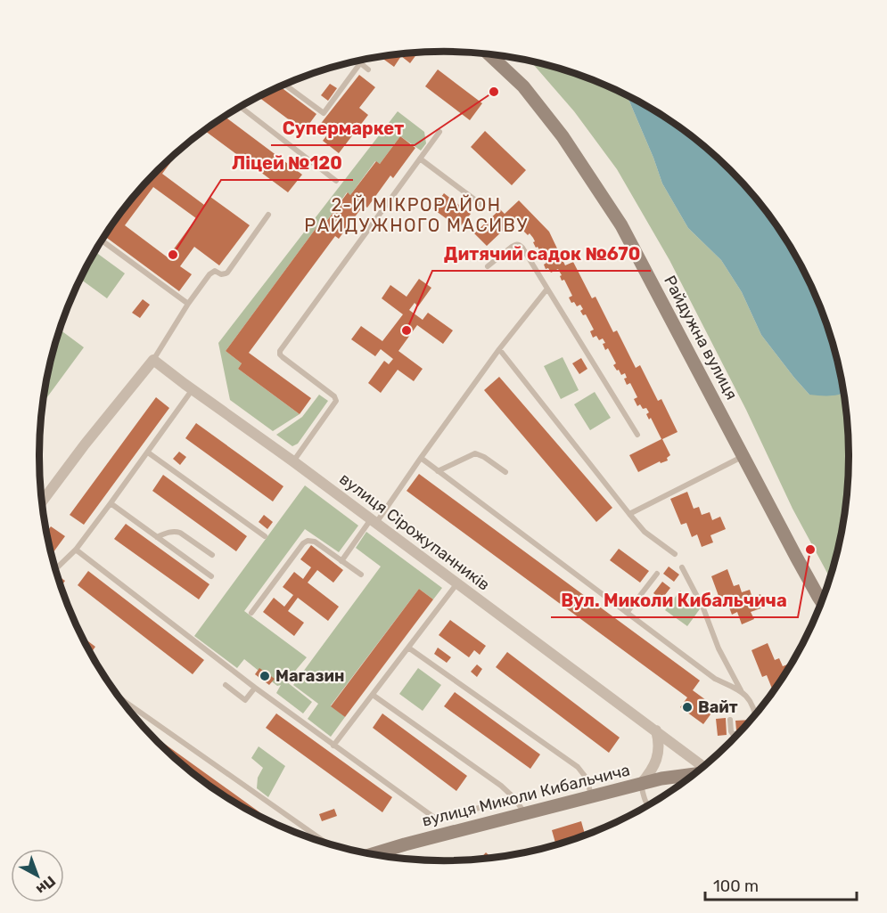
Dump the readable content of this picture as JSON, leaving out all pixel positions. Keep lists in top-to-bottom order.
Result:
{
  "streets": {
    "street": ["Райдужна вулиця", "вулиця Сірожупанників", "вулиця Миколи Кибальчича"]
  },
  "districts": ["2-Й МІКРОРАЙОН РАЙДУЖНОГО МАСИВУ"],
  "places": [
    "Супермаркет",
    "Ліцей №120",
    "Дитячий садок №670",
    "Вул. Миколи Кибальчича",
    "Магазин",
    "Вайт"
  ],
  "scale_bar": "100 m",
  "north": "bottom right"
}
